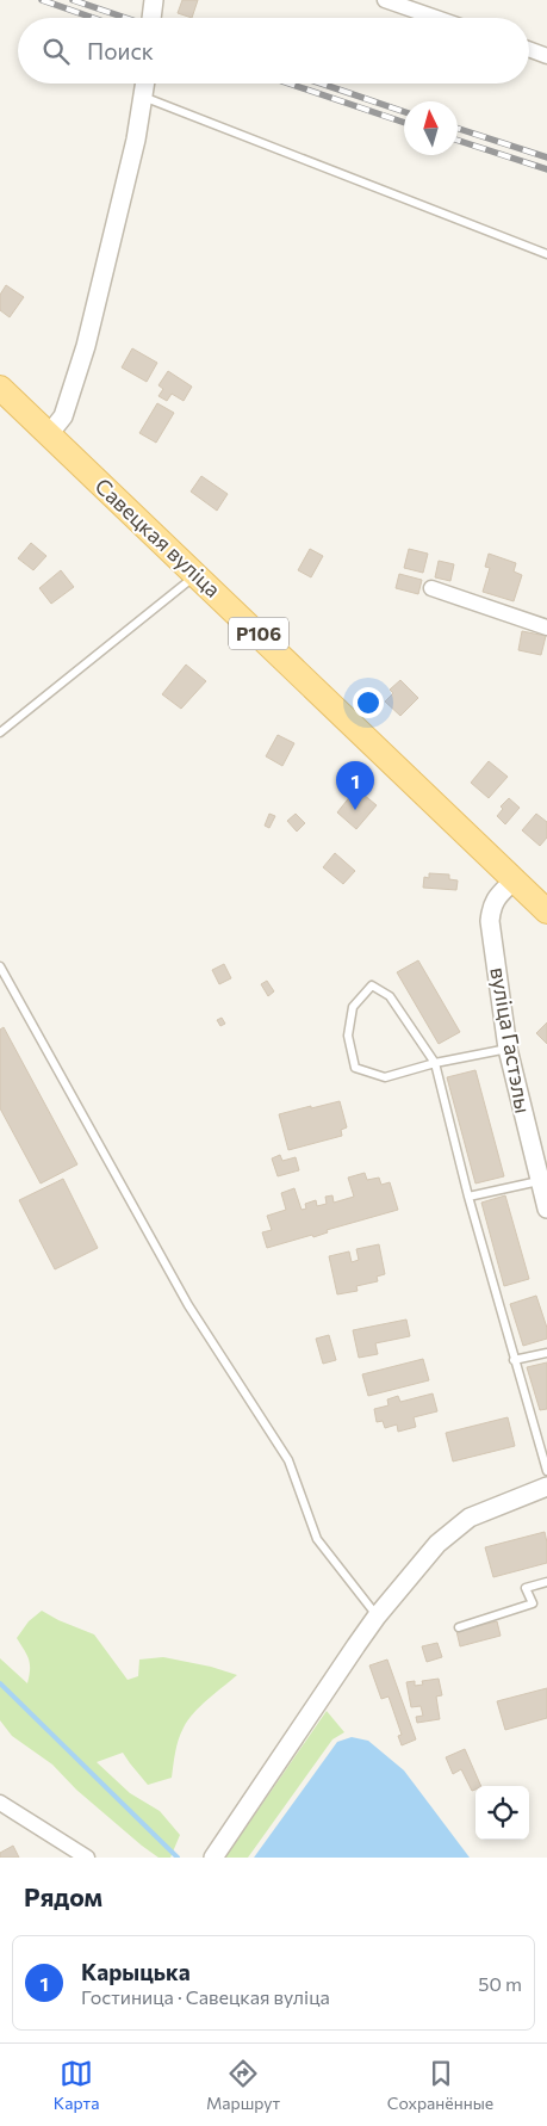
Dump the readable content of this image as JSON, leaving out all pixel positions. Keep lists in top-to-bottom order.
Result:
{
  "streets": {
    "main road": ["Савецкая вуліца", "Р106"],
    "street": ["вуліца Гастэлы"]
  },
  "crossings": [
    ["Савецкая вуліца", "вуліца Гастэлы"]
  ],
  "north": "top",
  "page": {
    "search": "Поиск",
    "pins": "1",
    "heading": "Рядом",
    "list": [
      {
        "mark": "1",
        "name": "Карыцька",
        "note": "Гостиница · Савецкая вуліца",
        "value": "50 m"
      }
    ],
    "nav": ["Карта", "Маршрут", "Сохранённые"]
  }
}
